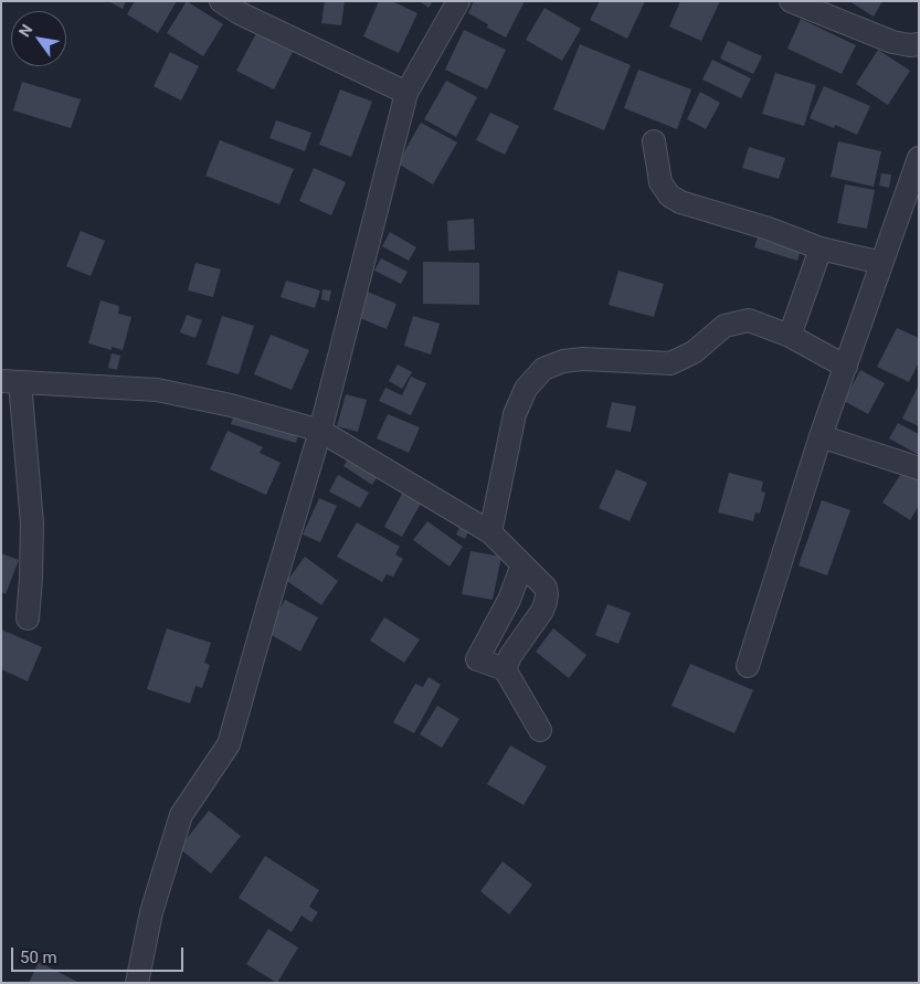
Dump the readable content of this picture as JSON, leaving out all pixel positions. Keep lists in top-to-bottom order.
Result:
{
  "scale_bar": "50 m",
  "north": "top left"
}
